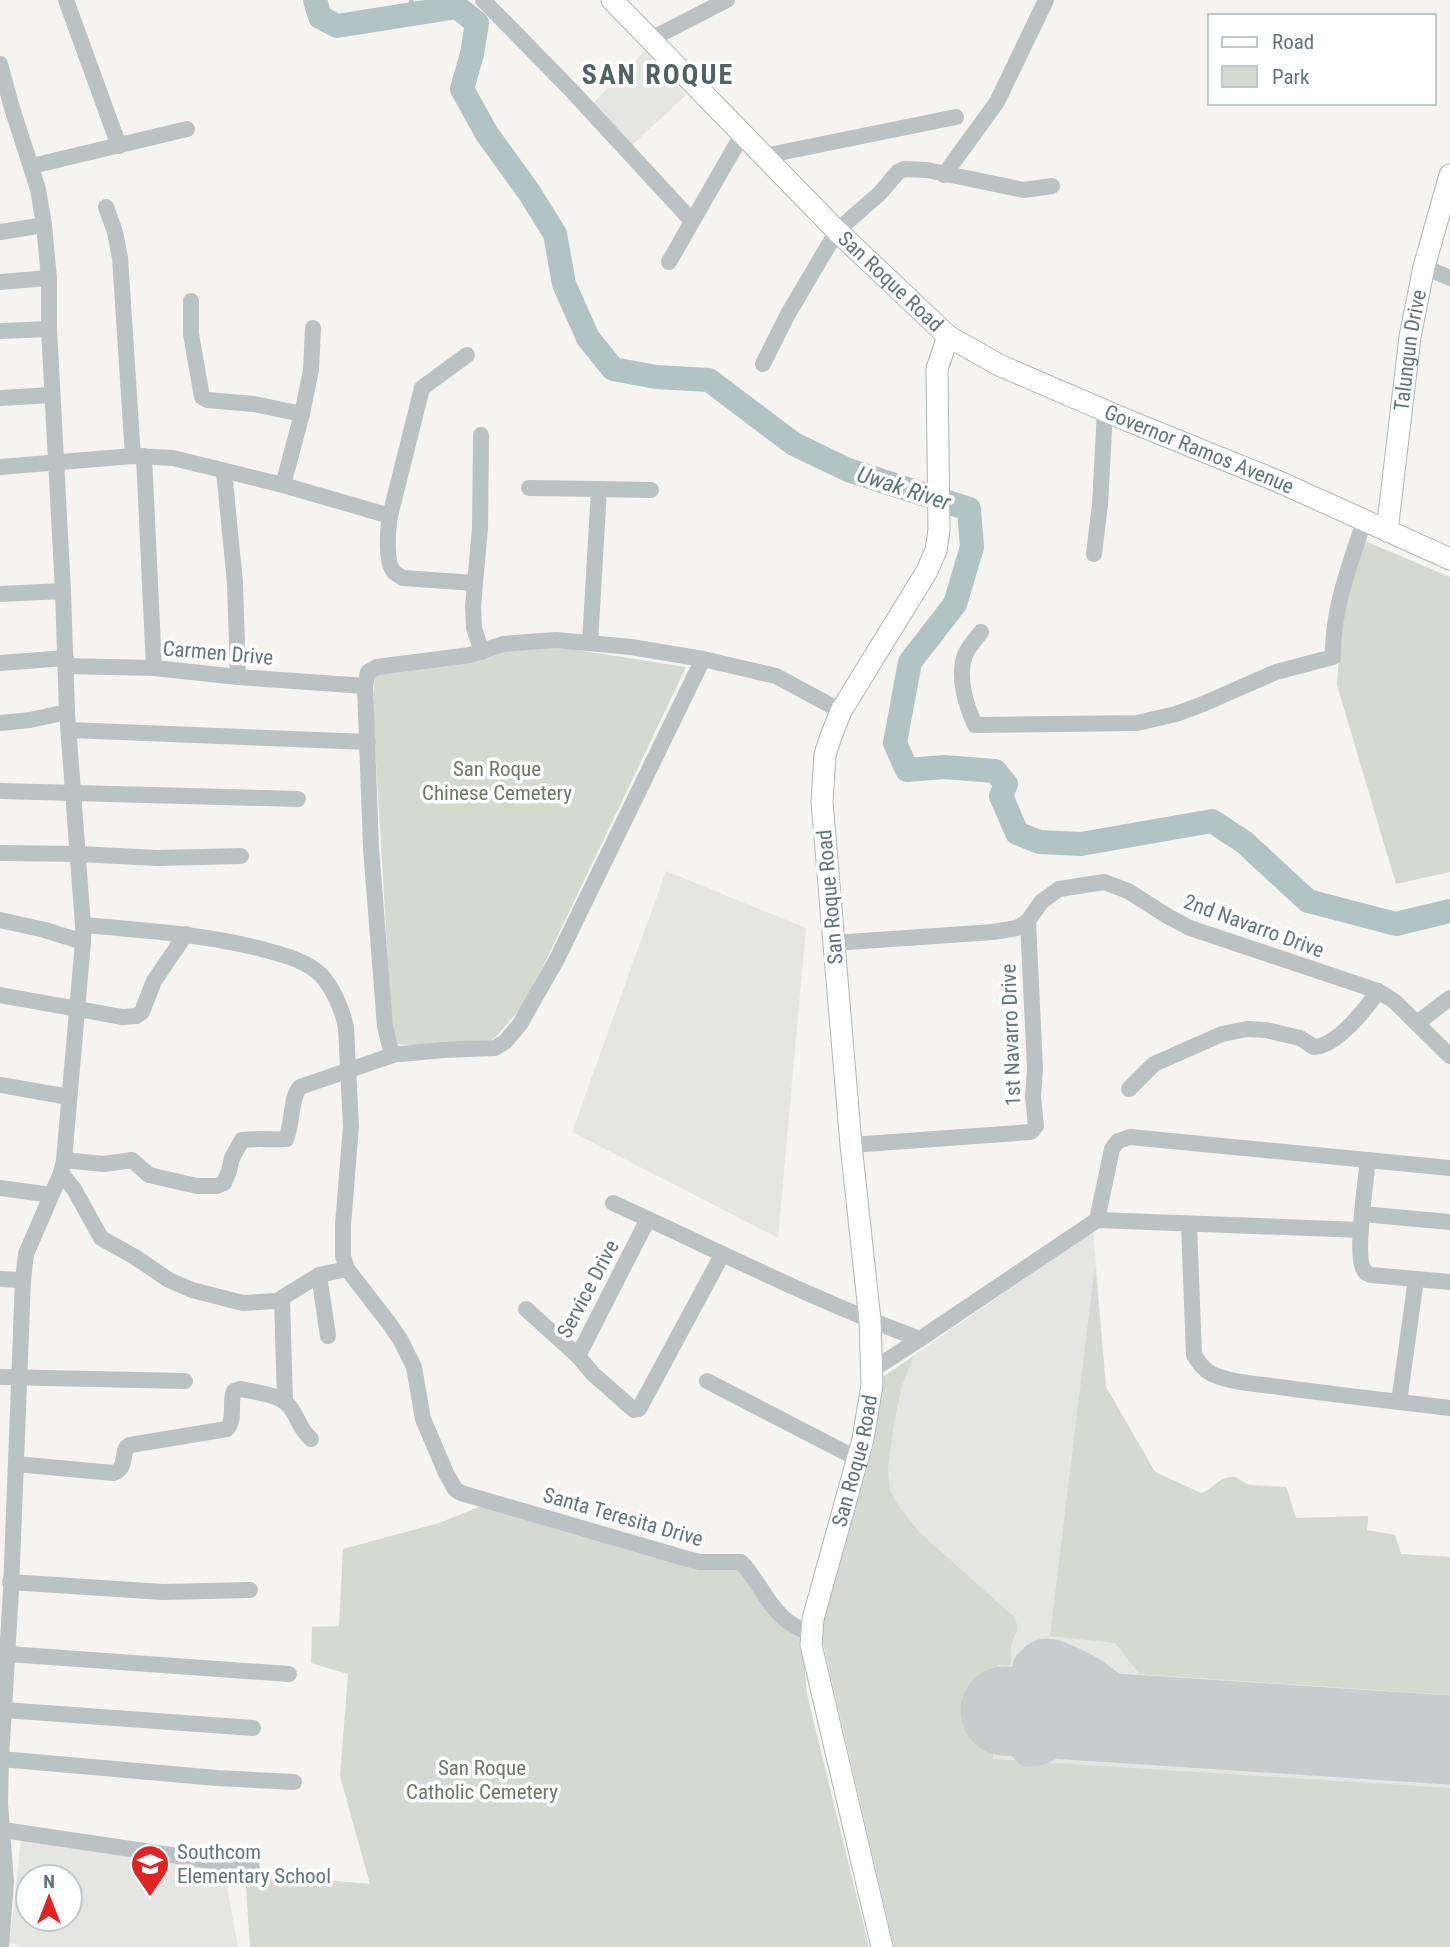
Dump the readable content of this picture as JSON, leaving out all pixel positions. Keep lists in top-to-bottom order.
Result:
{
  "streets": {
    "main road": ["San Roque Road", "Talungun Drive", "Governor Ramos Avenue"],
    "street": [
      "Carmen Drive",
      "2nd Navarro Drive",
      "1st Navarro Drive",
      "Service Drive",
      "Santa Teresita Drive"
    ]
  },
  "crossings": [
    ["San Roque Road", "Governor Ramos Avenue"],
    ["San Roque Road", "1st Navarro Drive"],
    ["San Roque Road", "Santa Teresita Drive"],
    ["Talungun Drive", "Governor Ramos Avenue"],
    ["2nd Navarro Drive", "1st Navarro Drive"]
  ],
  "districts": ["SAN ROQUE"],
  "water": ["Uwak River"],
  "parks": ["San Roque Chinese Cemetery", "San Roque Catholic Cemetery"],
  "places": {
    "school or university": ["Southcom Elementary School"]
  },
  "legend": ["Road", "Park"],
  "north": "top"
}
